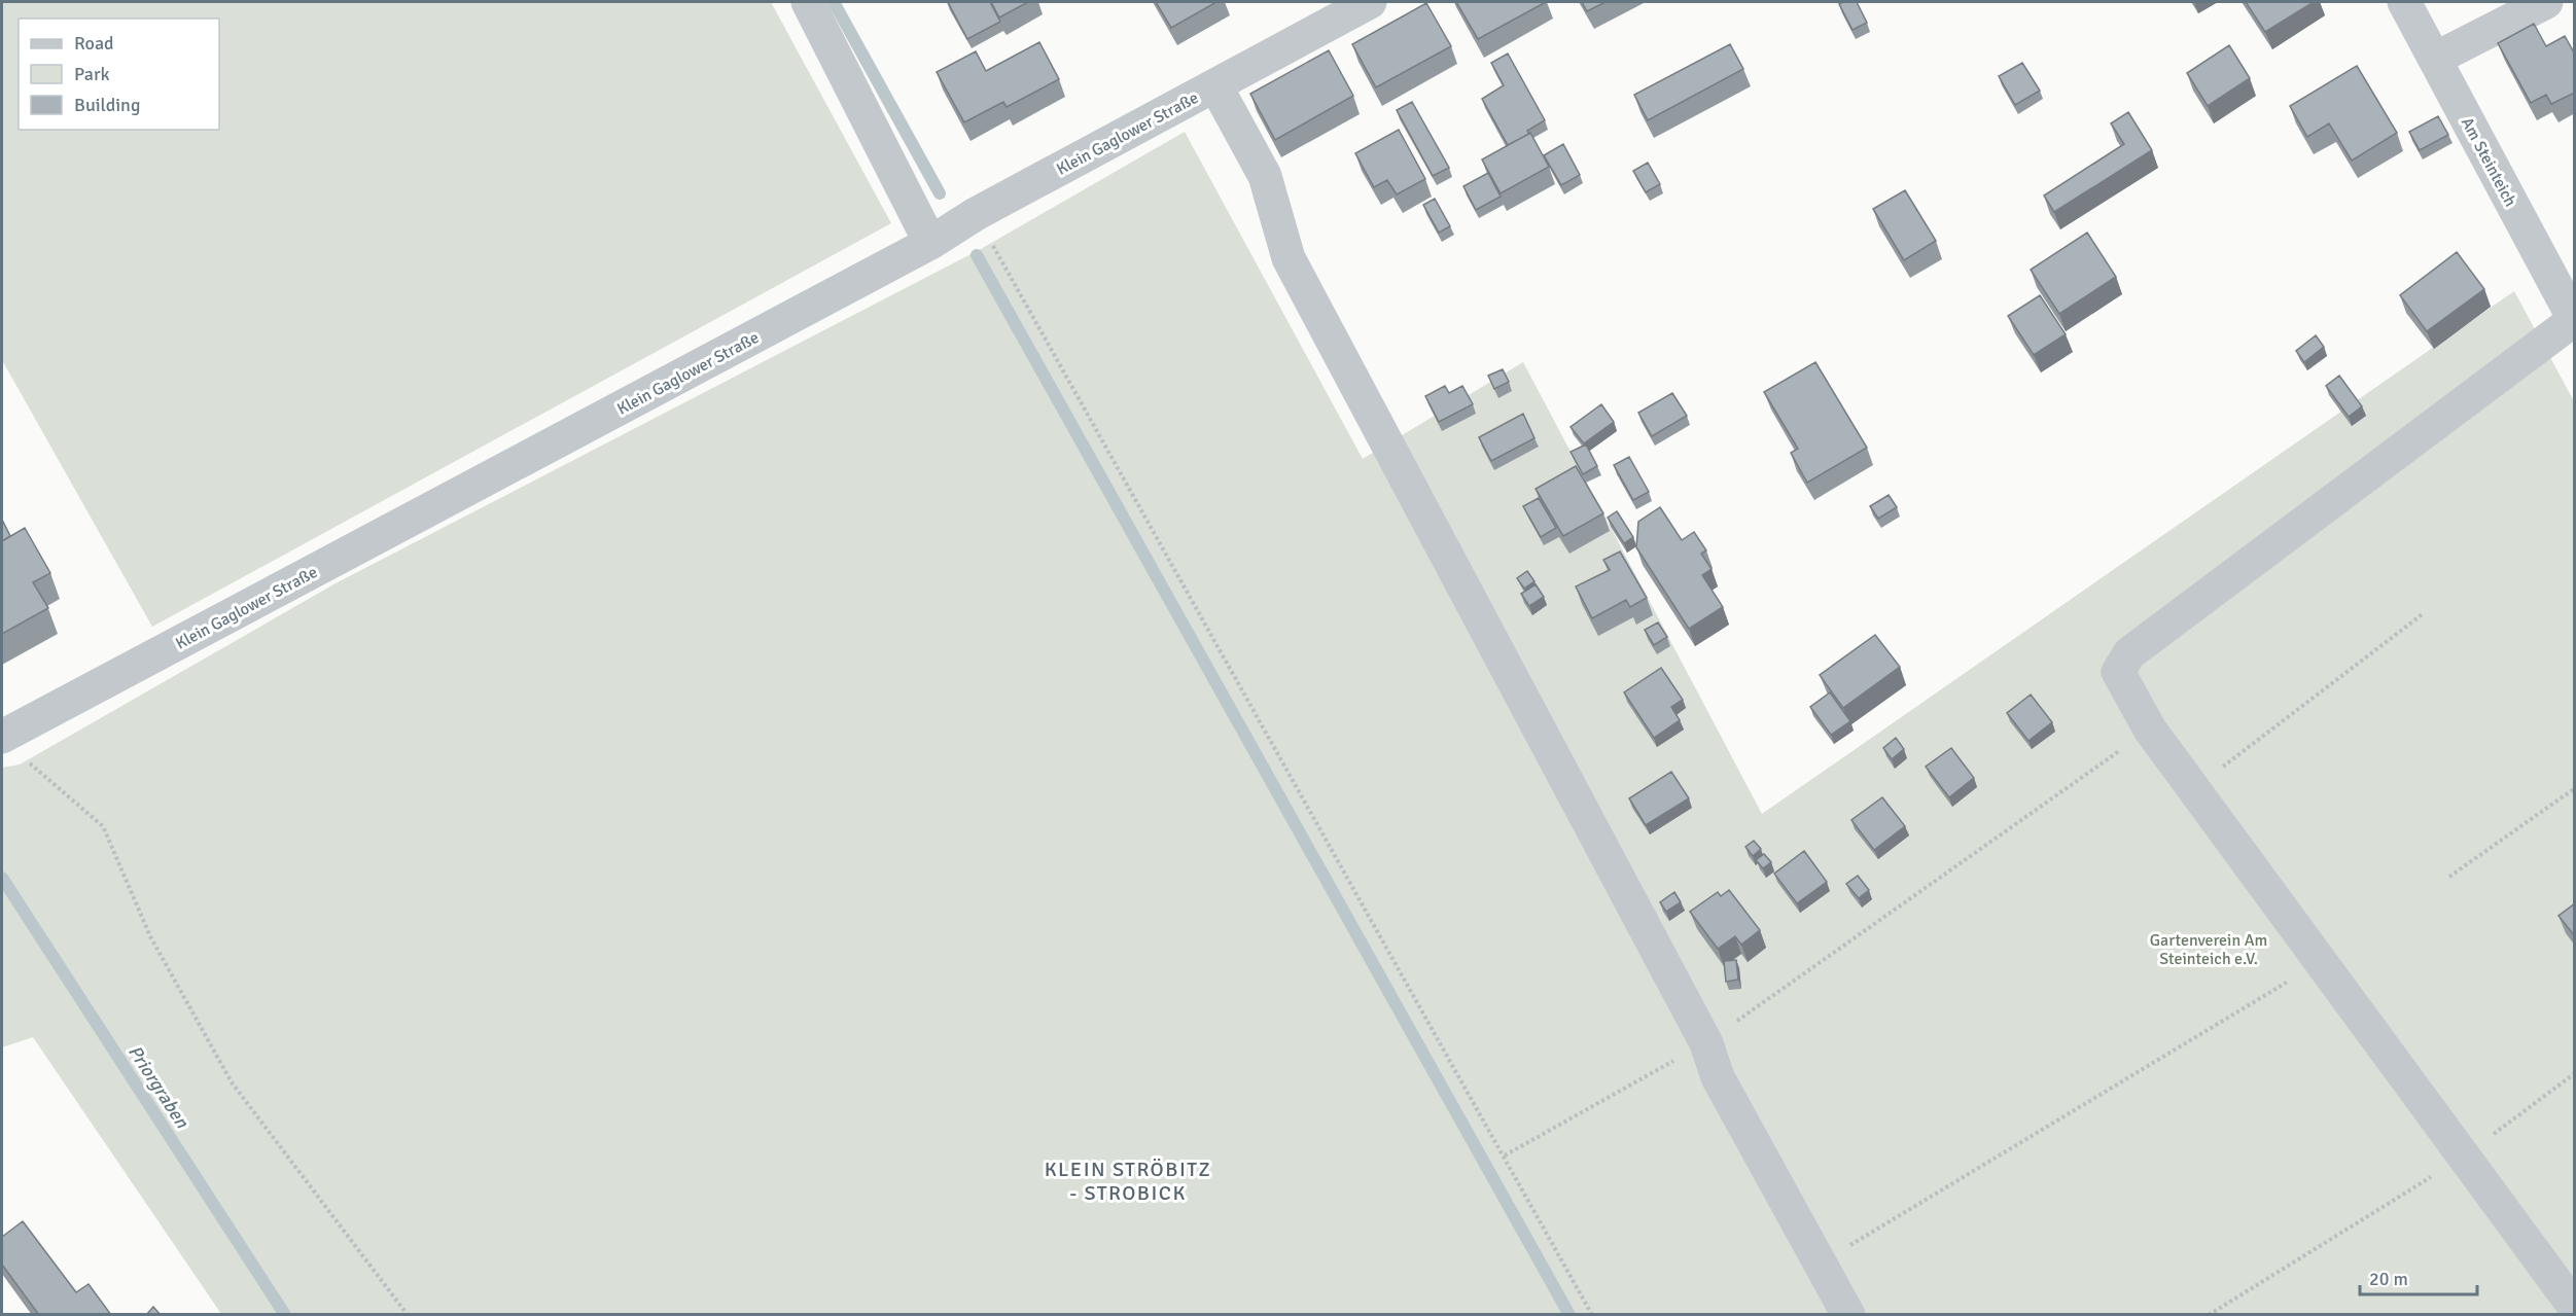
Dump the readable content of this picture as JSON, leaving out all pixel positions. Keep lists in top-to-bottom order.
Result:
{
  "streets": {
    "street": ["Klein Gaglower Straße", "Am Steinteich"]
  },
  "districts": ["KLEIN STRÖBITZ - STROBICK"],
  "water": ["Priorgraben"],
  "parks": ["Gartenverein Am Steinteich e.V."],
  "legend": ["Road", "Park", "Building"],
  "scale_bar": "20 m"
}
